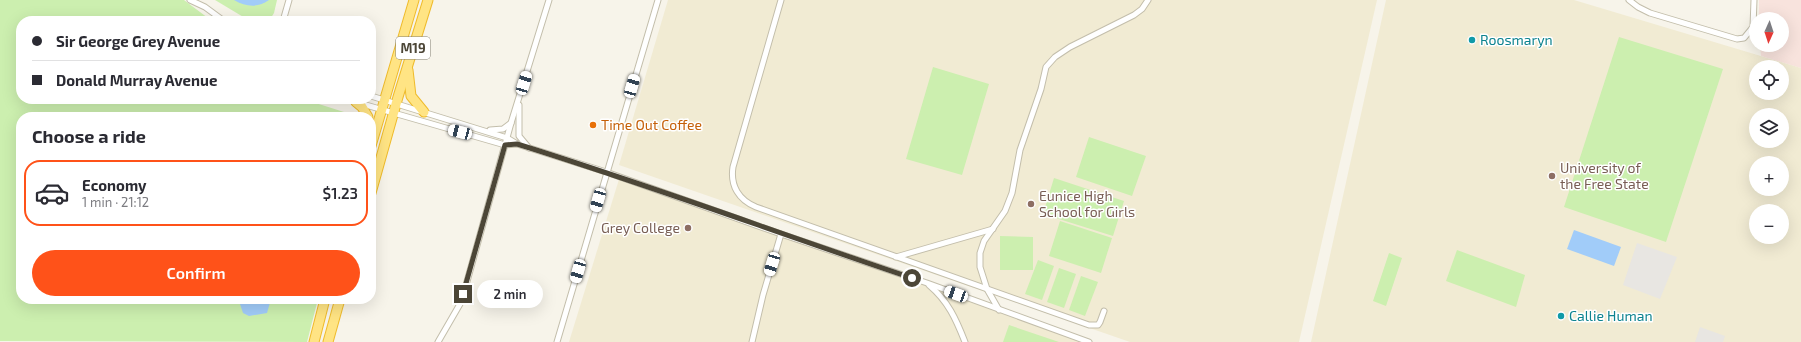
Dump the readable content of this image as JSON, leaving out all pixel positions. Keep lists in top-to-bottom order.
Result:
{
  "streets": {
    "highway": ["M19"]
  },
  "places": [
    "Roosmaryn",
    "Time Out Coffee",
    "University of the Free State",
    "Eunice High School for Girls",
    "Grey College",
    "Callie Human"
  ],
  "north": "bottom",
  "page": {
    "map_buttons": ["+", "−"],
    "banner": ["Sir George Grey Avenue", "Donald Murray Avenue"],
    "heading": "Choose a ride",
    "list": [
      {
        "name": "Economy",
        "note": "1 min · 21:12",
        "value": "$1.23"
      }
    ],
    "buttons": "Confirm",
    "bubble": "2 min"
  }
}
